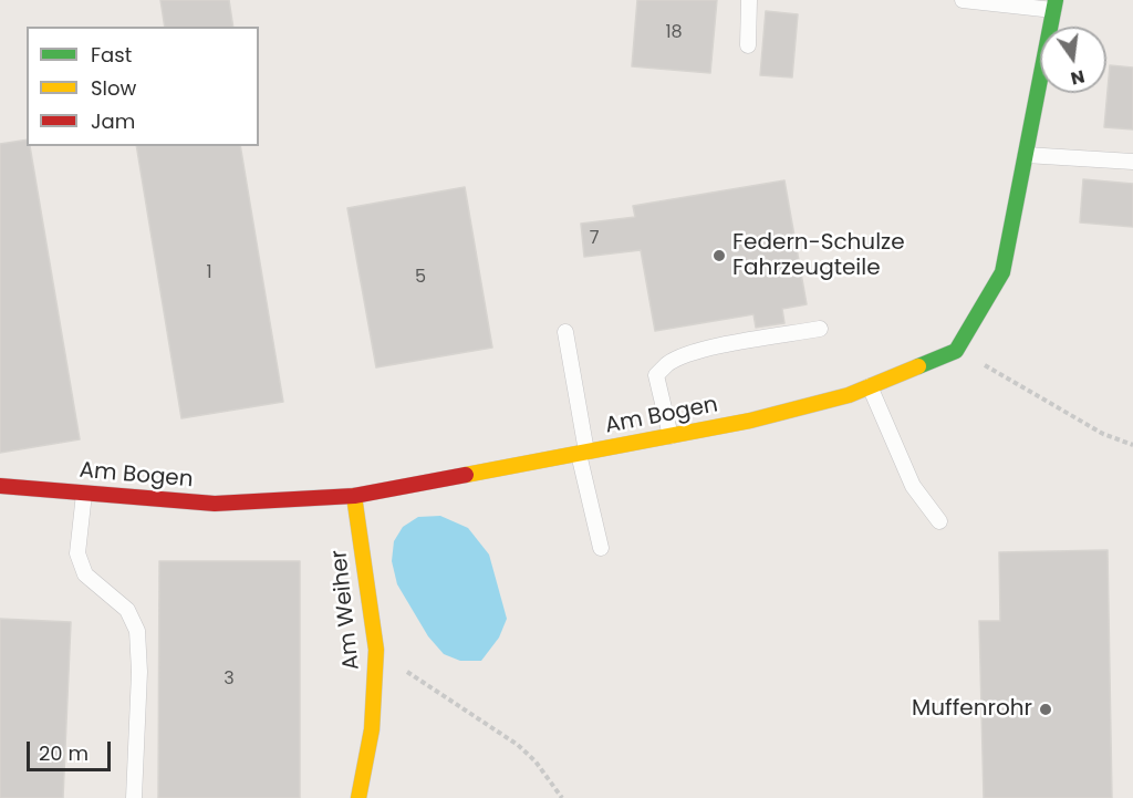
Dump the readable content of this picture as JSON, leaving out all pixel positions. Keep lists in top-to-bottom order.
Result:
{
  "streets": {
    "street": ["Am Bogen", "Am Weiher"]
  },
  "crossings": [
    ["Am Bogen", "Am Weiher"]
  ],
  "places": ["Federn-Schulze Fahrzeugteile", "Muffenrohr"],
  "house_numbers": [
    "18",
    "7",
    "1",
    "5",
    "3"
  ],
  "legend": ["Fast", "Slow", "Jam"],
  "scale_bar": "20 m",
  "north": "bottom"
}
